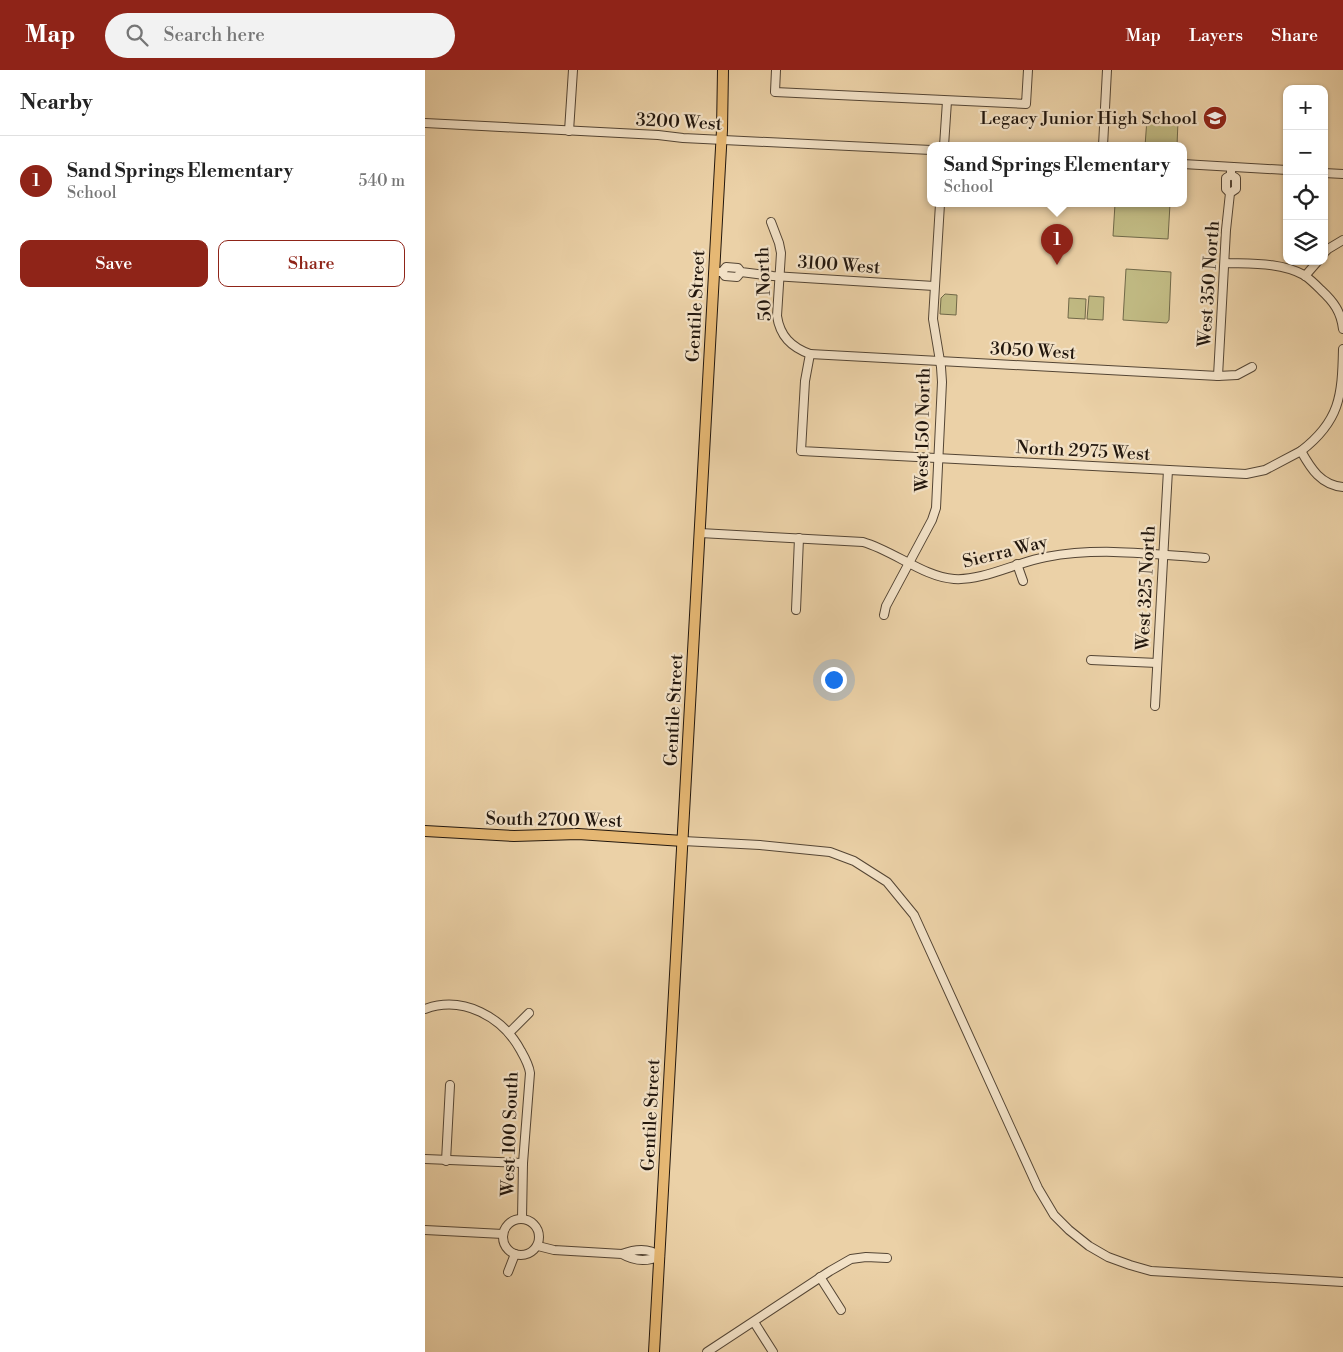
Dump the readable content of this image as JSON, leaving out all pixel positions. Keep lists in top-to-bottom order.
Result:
{
  "streets": {
    "main road": ["Gentile Street", "South 2700 West"],
    "street": [
      "3200 West",
      "3100 West",
      "50 North",
      "West 350 North",
      "3050 West",
      "West 150 North",
      "North 2975 West",
      "Sierra Way",
      "West 325 North",
      "West 100 South"
    ]
  },
  "crossings": [
    ["3200 West", "Gentile Street"],
    ["3100 West", "50 North"],
    ["3100 West", "Gentile Street"],
    ["3100 West", "West 150 North"],
    ["50 North", "3050 West"],
    ["50 North", "North 2975 West"],
    ["West 350 North", "3050 West"],
    ["Gentile Street", "Sierra Way"],
    ["Gentile Street", "South 2700 West"],
    ["3050 West", "West 150 North"],
    ["3050 West", "North 2975 West"],
    ["West 150 North", "North 2975 West"],
    ["West 150 North", "Sierra Way"],
    ["North 2975 West", "West 325 North"],
    ["Sierra Way", "West 325 North"]
  ],
  "places": {
    "school or university": ["Legacy Junior High School"]
  },
  "page": {
    "header": "Map",
    "search": "Search here",
    "nav": ["Map", "Layers", "Share"],
    "heading": "Nearby",
    "map_buttons": ["+", "−"],
    "list": [
      {
        "mark": "1",
        "name": "Sand Springs Elementary",
        "note": "School",
        "value": "540 m"
      }
    ],
    "popup": ["Sand Springs Elementary", "School"],
    "pins": "1",
    "buttons": ["Save", "Share"]
  }
}
